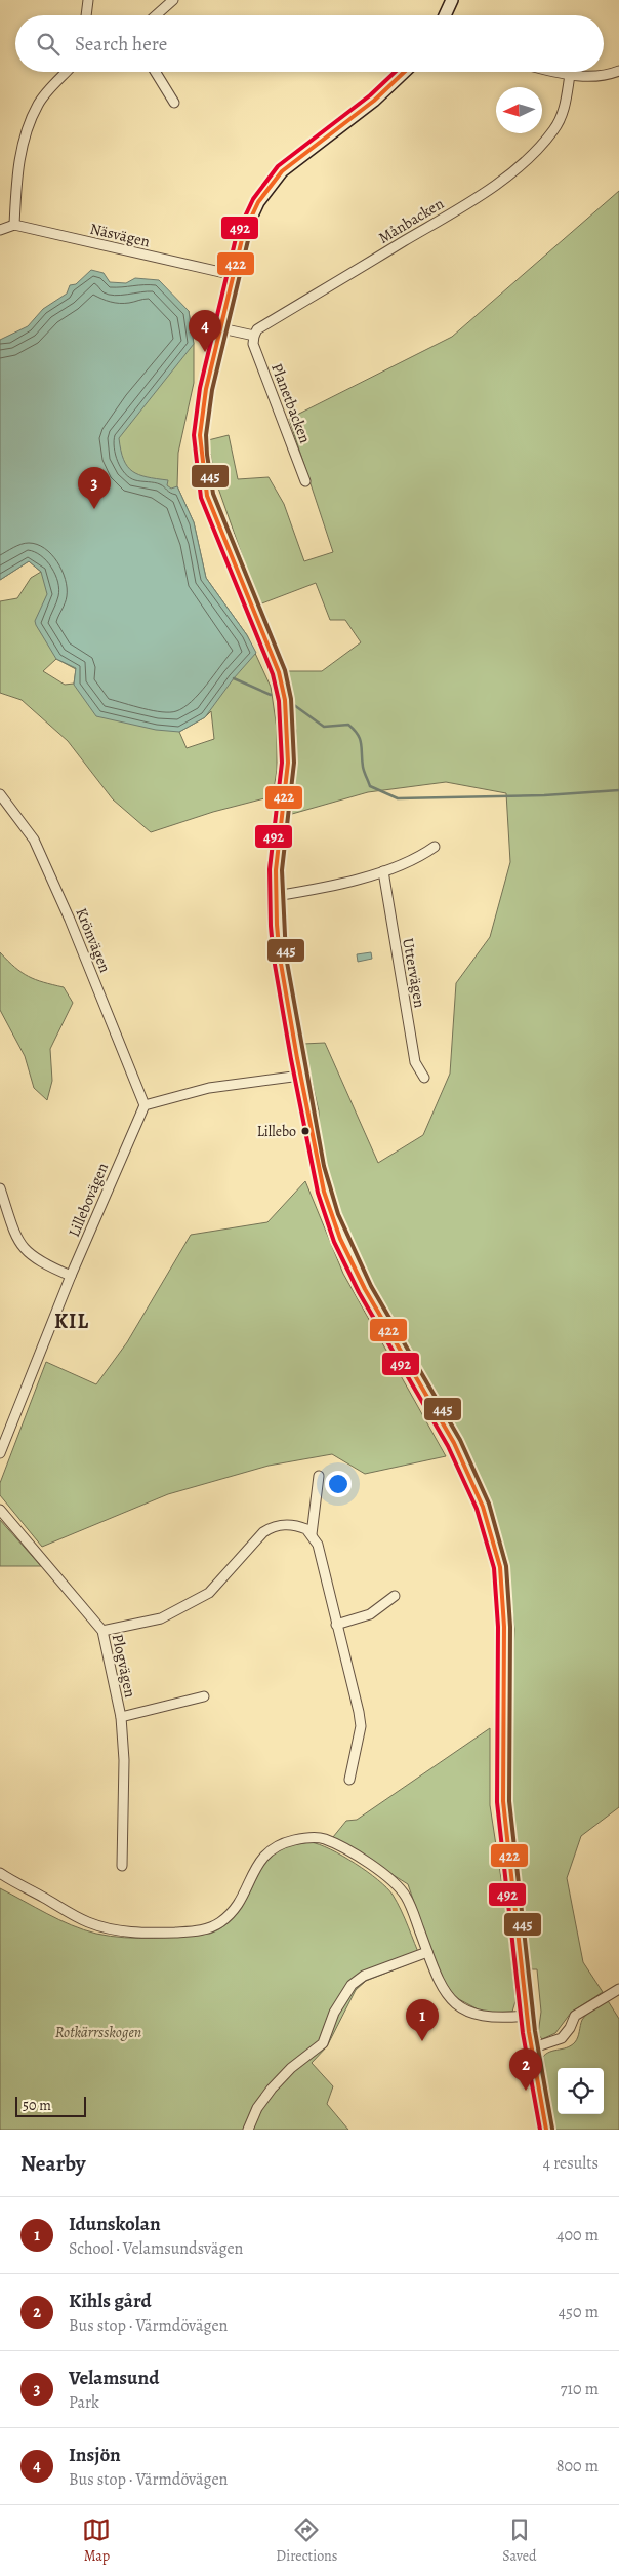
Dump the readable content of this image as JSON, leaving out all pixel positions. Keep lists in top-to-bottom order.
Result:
{
  "streets": {
    "street": [
      "Månbacken",
      "Näsvägen",
      "Planetbacken",
      "Krönvägen",
      "Uttervägen",
      "Lillebovägen",
      "Plogvägen"
    ]
  },
  "crossings": [
    ["Månbacken", "Planetbacken"],
    ["Krönvägen", "Lillebovägen"]
  ],
  "districts": ["KIL"],
  "parks": ["Rotkärrsskogen"],
  "places": ["Lillebo"],
  "lines": ["transit line 422", "transit line 492", "transit line 445"],
  "scale_bar": "50 m",
  "north": "left",
  "page": {
    "search": "Search here",
    "pins": [
      "4",
      "3",
      "1",
      "2"
    ],
    "scale": "50 m",
    "heading": ["Nearby", "4 results"],
    "list": [
      {
        "mark": "1",
        "name": "Idunskolan",
        "note": "School · Velamsundsvägen",
        "value": "400 m"
      },
      {
        "mark": "2",
        "name": "Kihls gård",
        "note": "Bus stop · Värmdövägen",
        "value": "450 m"
      },
      {
        "mark": "3",
        "name": "Velamsund",
        "note": "Park",
        "value": "710 m"
      },
      {
        "mark": "4",
        "name": "Insjön",
        "note": "Bus stop · Värmdövägen",
        "value": "800 m"
      }
    ],
    "nav": ["Map", "Directions", "Saved"]
  }
}
